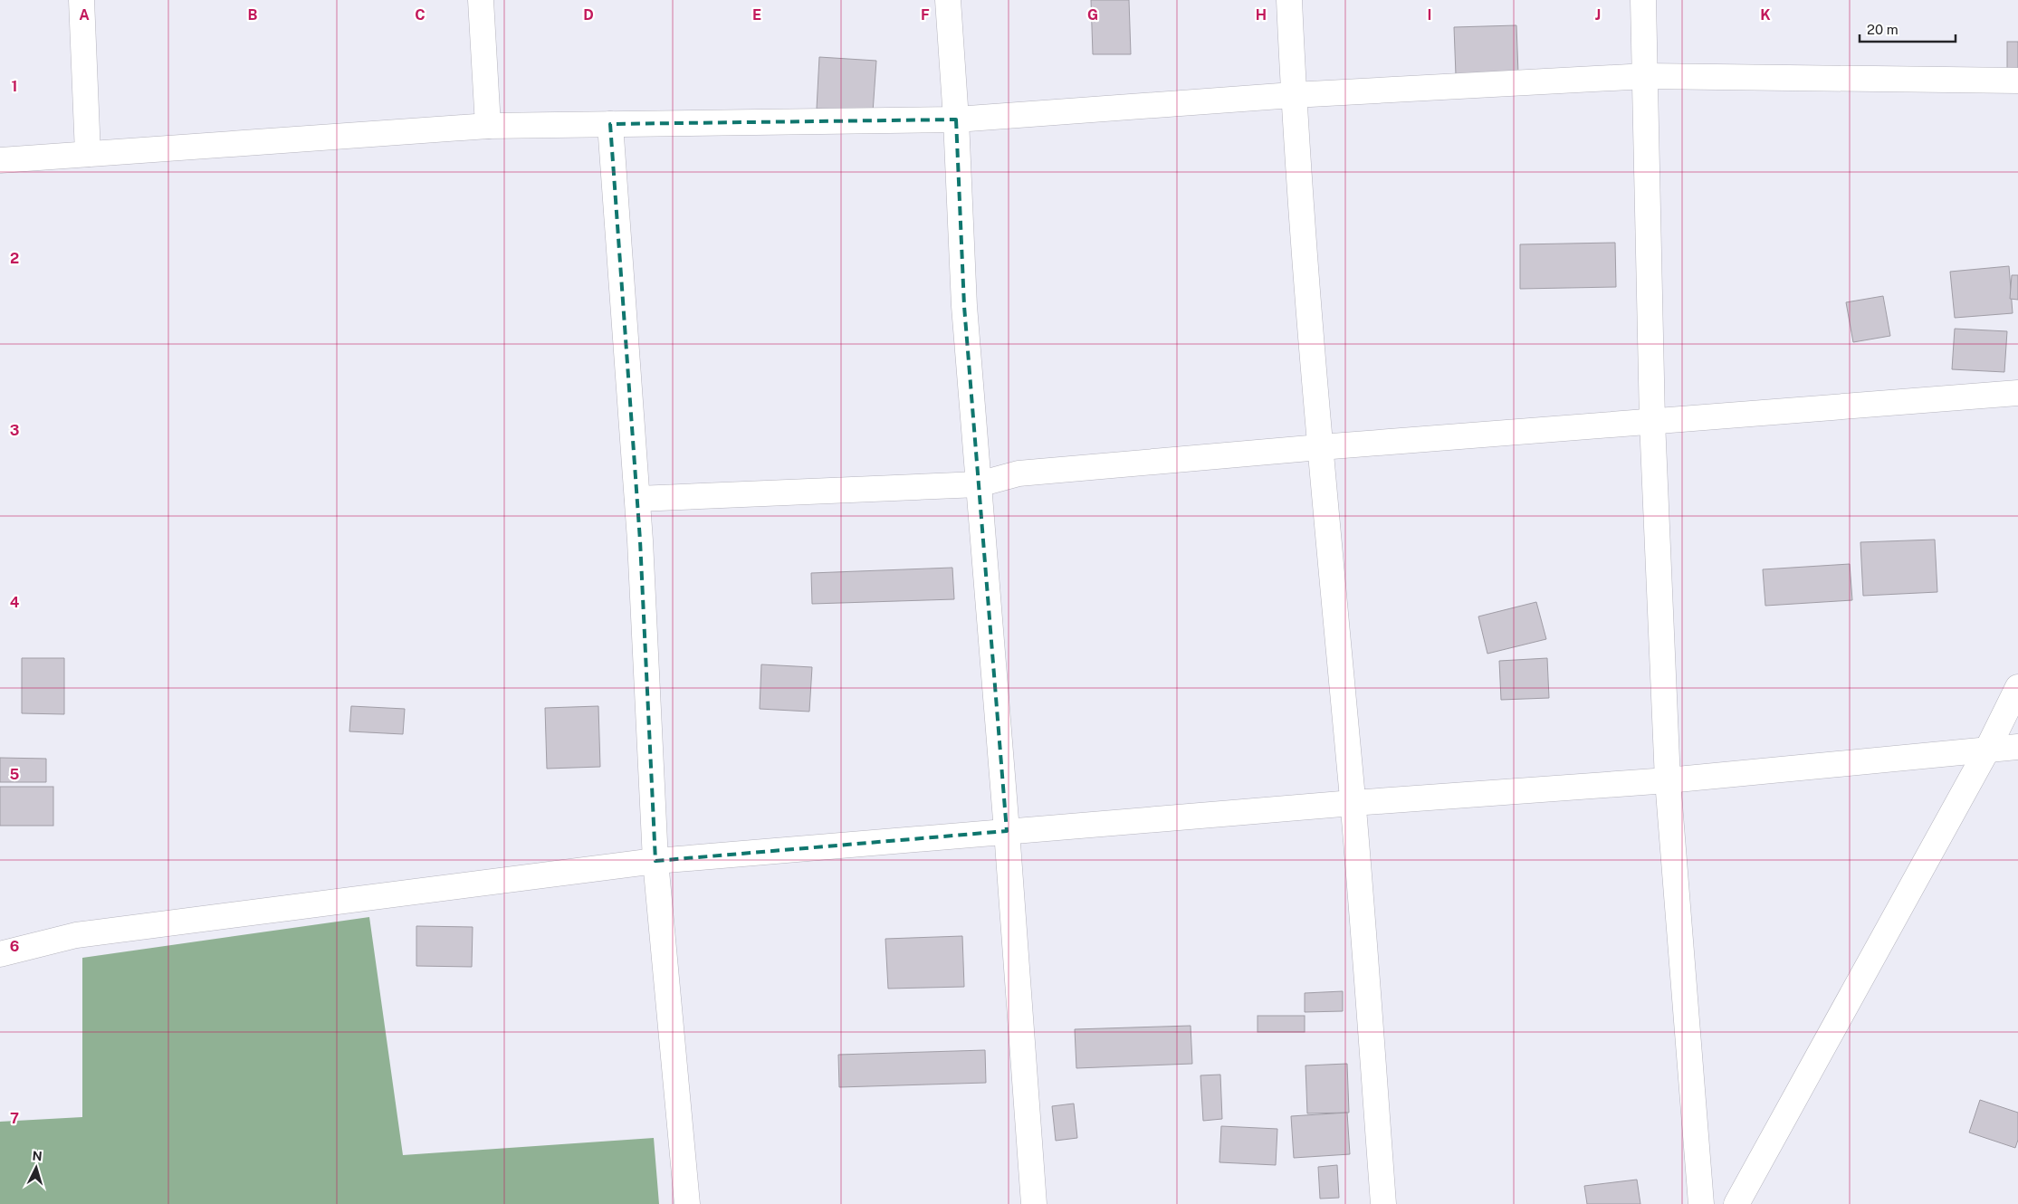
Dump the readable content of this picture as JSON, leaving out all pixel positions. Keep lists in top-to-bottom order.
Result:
{
  "scale_bar": "20 m",
  "north": "top",
  "grid": {
    "columns": [
      "A",
      "B",
      "C",
      "D",
      "E",
      "F",
      "G",
      "H",
      "I",
      "J",
      "K"
    ],
    "rows": [
      "1",
      "2",
      "3",
      "4",
      "5",
      "6",
      "7"
    ]
  }
}
